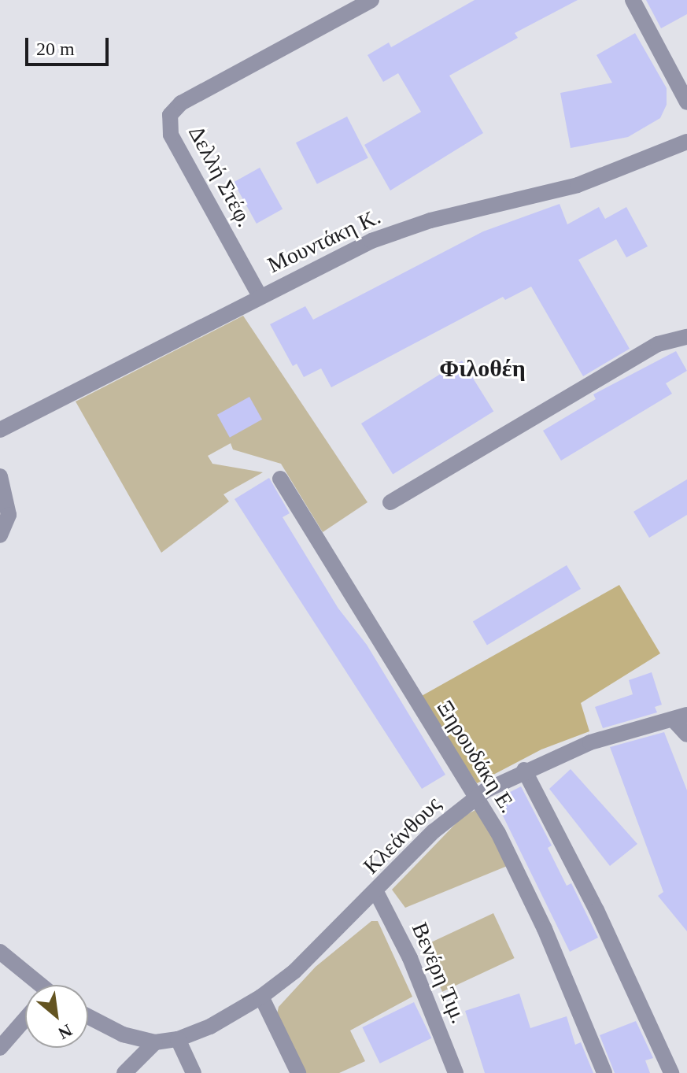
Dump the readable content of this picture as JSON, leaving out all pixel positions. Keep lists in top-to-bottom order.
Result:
{
  "streets": {
    "street": [
      "Δελλή Στέφ.",
      "Μουντάκη Κ.",
      "Ξηρουδάκη Ε.",
      "Κλεάνθους",
      "Βενέρη Τιμ."
    ]
  },
  "crossings": [
    ["Δελλή Στέφ.", "Μουντάκη Κ."],
    ["Ξηρουδάκη Ε.", "Κλεάνθους"],
    ["Κλεάνθους", "Βενέρη Τιμ."]
  ],
  "districts": ["Φιλοθέη"],
  "scale_bar": "20 m",
  "north": "bottom right"
}
